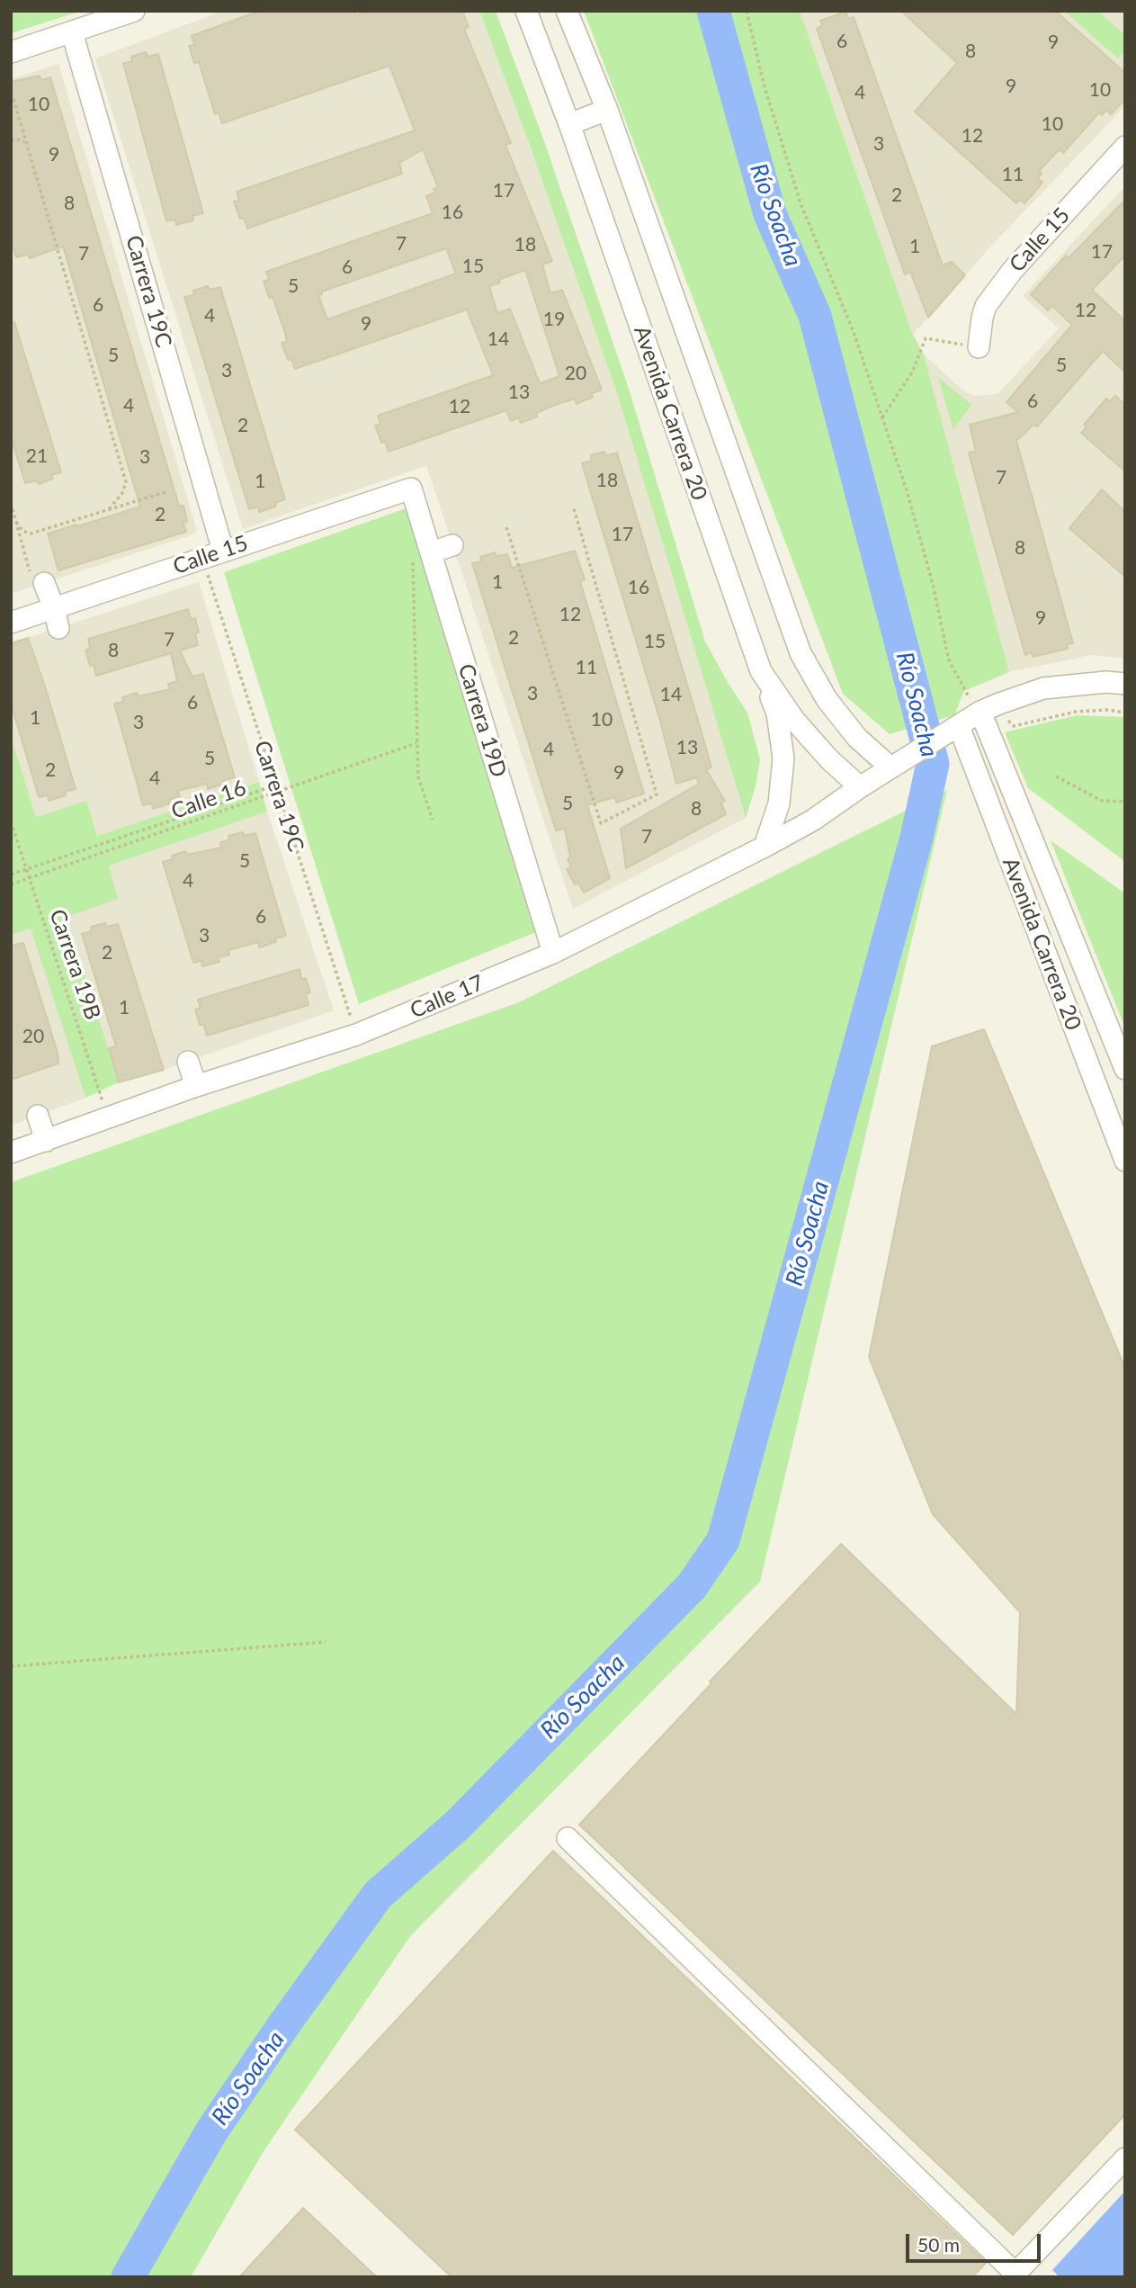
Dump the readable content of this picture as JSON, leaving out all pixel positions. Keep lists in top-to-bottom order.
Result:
{
  "streets": {
    "street": [
      "Calle 15",
      "Carrera 19C",
      "Avenida Carrera 20",
      "Carrera 19D",
      "Calle 17"
    ],
    "path": ["Calle 16", "Carrera 19B"]
  },
  "crossings": [
    ["Calle 15", "Carrera 19C"],
    ["Calle 15", "Carrera 19D"],
    ["Carrera 19C", "Calle 16"],
    ["Carrera 19C", "Calle 17"],
    ["Avenida Carrera 20", "Calle 17"],
    ["Carrera 19D", "Calle 17"],
    ["Calle 16", "Carrera 19B"],
    ["Carrera 19B", "Calle 17"]
  ],
  "water": ["Río Soacha"],
  "house_numbers": [
    "6",
    "9",
    "8",
    "9",
    "10",
    "4",
    "10",
    "10",
    "12",
    "3",
    "9",
    "11",
    "17",
    "2",
    "8",
    "16",
    "7",
    "18",
    "1",
    "17",
    "7",
    "15",
    "6",
    "5",
    "6",
    "12",
    "4",
    "19",
    "9",
    "14",
    "5",
    "5",
    "3",
    "20",
    "13",
    "6",
    "4",
    "12",
    "2",
    "21",
    "3",
    "7",
    "18",
    "1",
    "2",
    "17",
    "8",
    "1",
    "16",
    "12",
    "9",
    "2",
    "7",
    "15",
    "8",
    "11",
    "3",
    "14",
    "6",
    "1",
    "10",
    "3",
    "13",
    "4",
    "5",
    "2",
    "9",
    "4",
    "5",
    "8",
    "7",
    "5",
    "4",
    "6",
    "3",
    "2",
    "1",
    "20"
  ],
  "scale_bar": "50 m"
}
